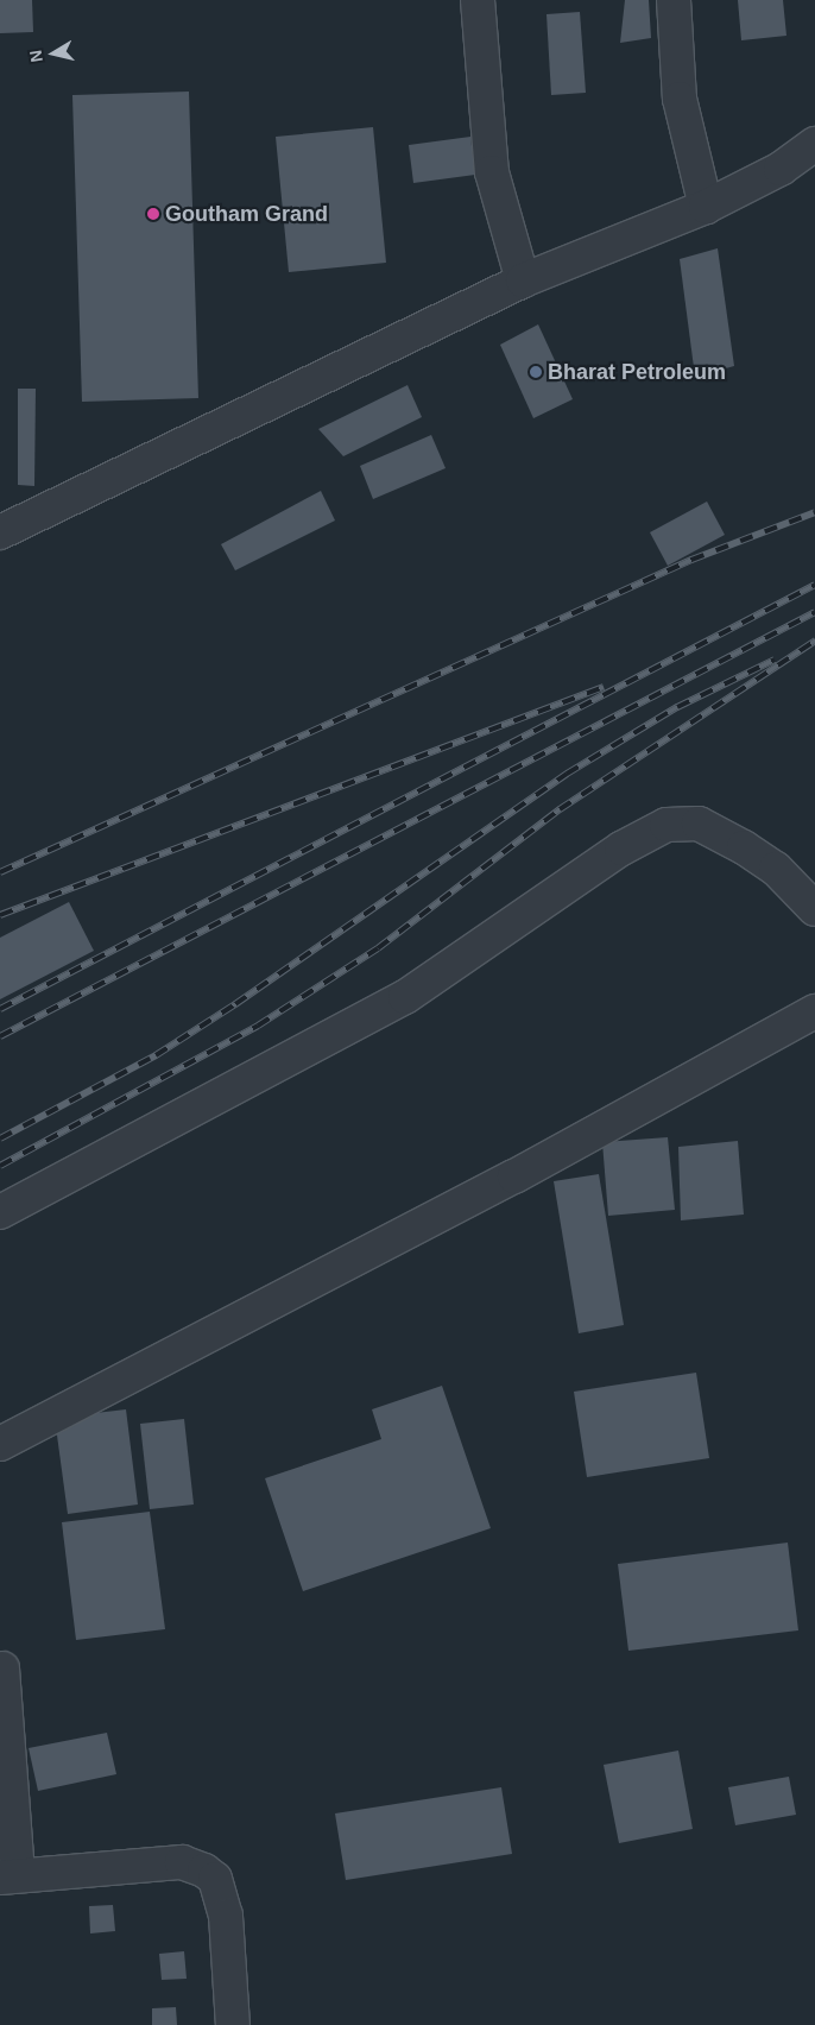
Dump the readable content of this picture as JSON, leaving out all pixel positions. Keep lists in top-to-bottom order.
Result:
{
  "places": ["Goutham Grand", "Bharat Petroleum"],
  "north": "left"
}
